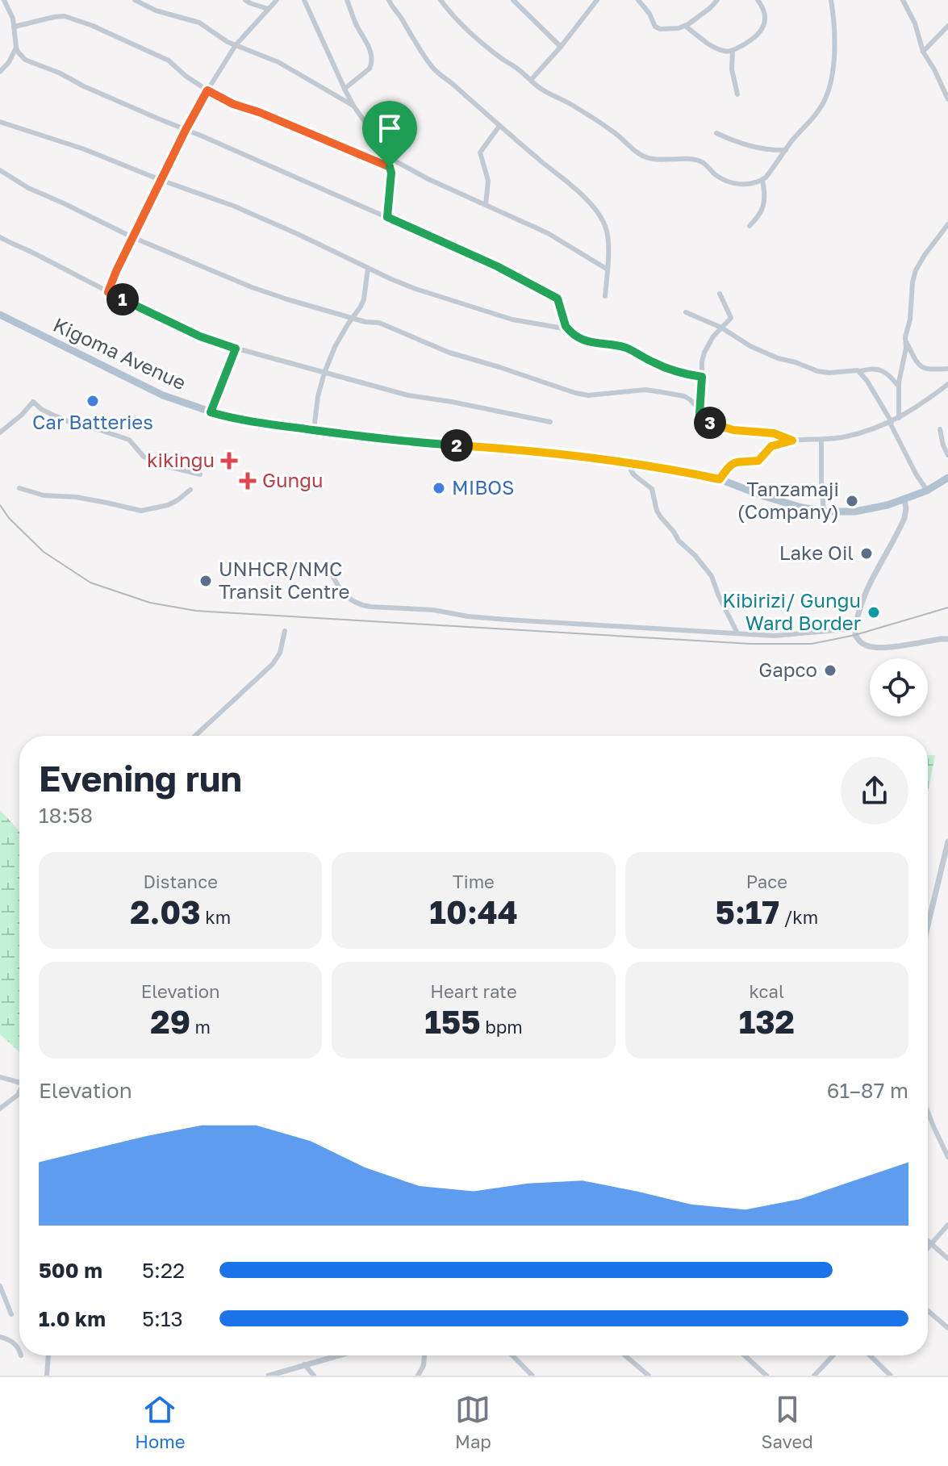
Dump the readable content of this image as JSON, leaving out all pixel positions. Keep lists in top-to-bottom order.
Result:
{
  "streets": {
    "main road": ["Kigoma Avenue"]
  },
  "places": {
    "other": [
      "Car Batteries",
      "MIBOS",
      "Tanzamaji (Company)",
      "Lake Oil",
      "UNHCR/NMC Transit Centre",
      "Kibirizi/ Gungu Ward Border",
      "Gapco"
    ],
    "health": ["kikingu", "Gungu"]
  },
  "page": {
    "pins": ["1", "3", "2"],
    "heading": ["Evening run", "18:58"],
    "stats": [
      ["Distance", "2.03 km"],
      ["Time", "10:44"],
      ["Pace", "5:17 /km"],
      ["Elevation", "29 m"],
      ["Heart rate", "155 bpm"],
      ["kcal", "132"]
    ],
    "chart": ["Elevation", "61–87 m"],
    "list": [
      {
        "name": "500 m",
        "note": "5:22"
      },
      {
        "name": "1.0 km",
        "note": "5:13"
      }
    ],
    "tabs": ["Home", "Map", "Saved"]
  }
}
